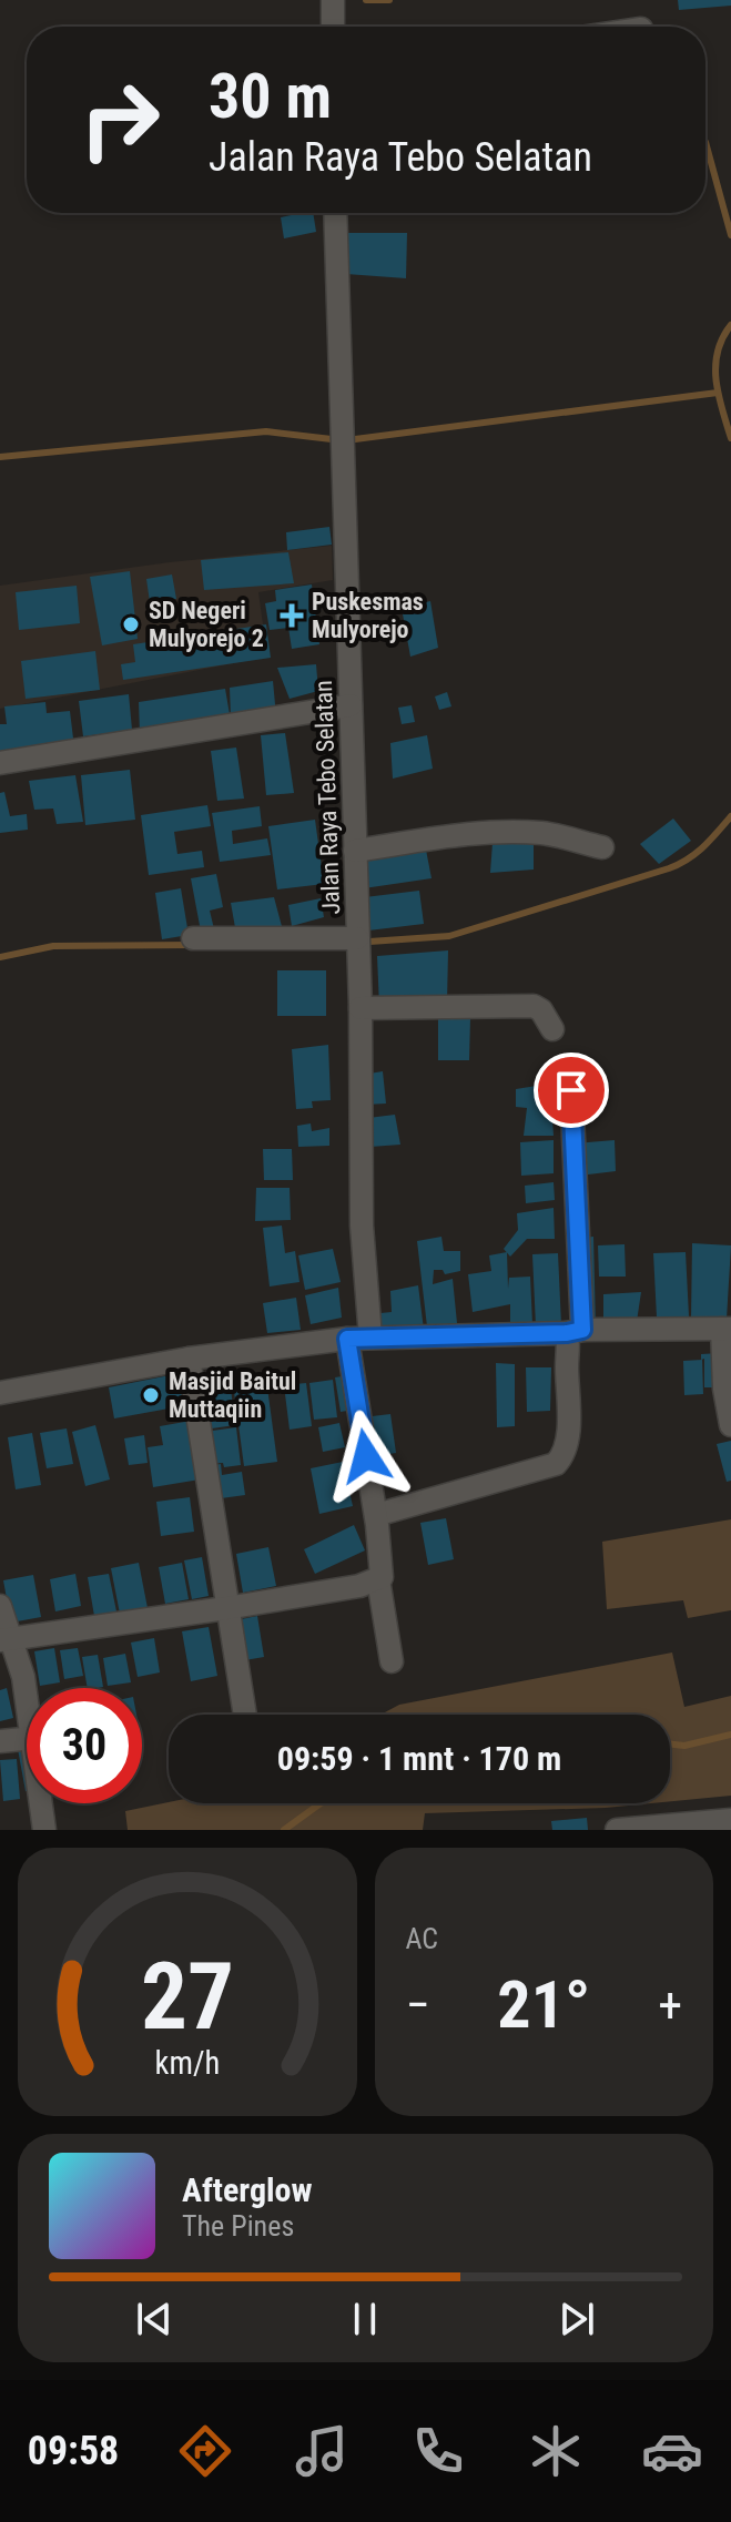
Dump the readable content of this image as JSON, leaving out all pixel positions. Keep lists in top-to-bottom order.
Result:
{
  "streets": {
    "street": ["Jalan Raya Tebo Selatan"]
  },
  "places": {
    "health": ["Puskesmas Mulyorejo"],
    "other": ["SD Negeri Mulyorejo 2", "Masjid Baitul Muttaqiin"]
  },
  "page": {
    "turn": ["30 m", "Jalan Raya Tebo Selatan"],
    "limit": "30",
    "trip": "09:59 · 1 mnt · 170 m",
    "tile": "AC",
    "heat": ["−", "21°", "+"],
    "song": ["Afterglow", "The Pines"],
    "tabs": "09:58",
    "gauge": ["27", "km/h"]
  }
}
